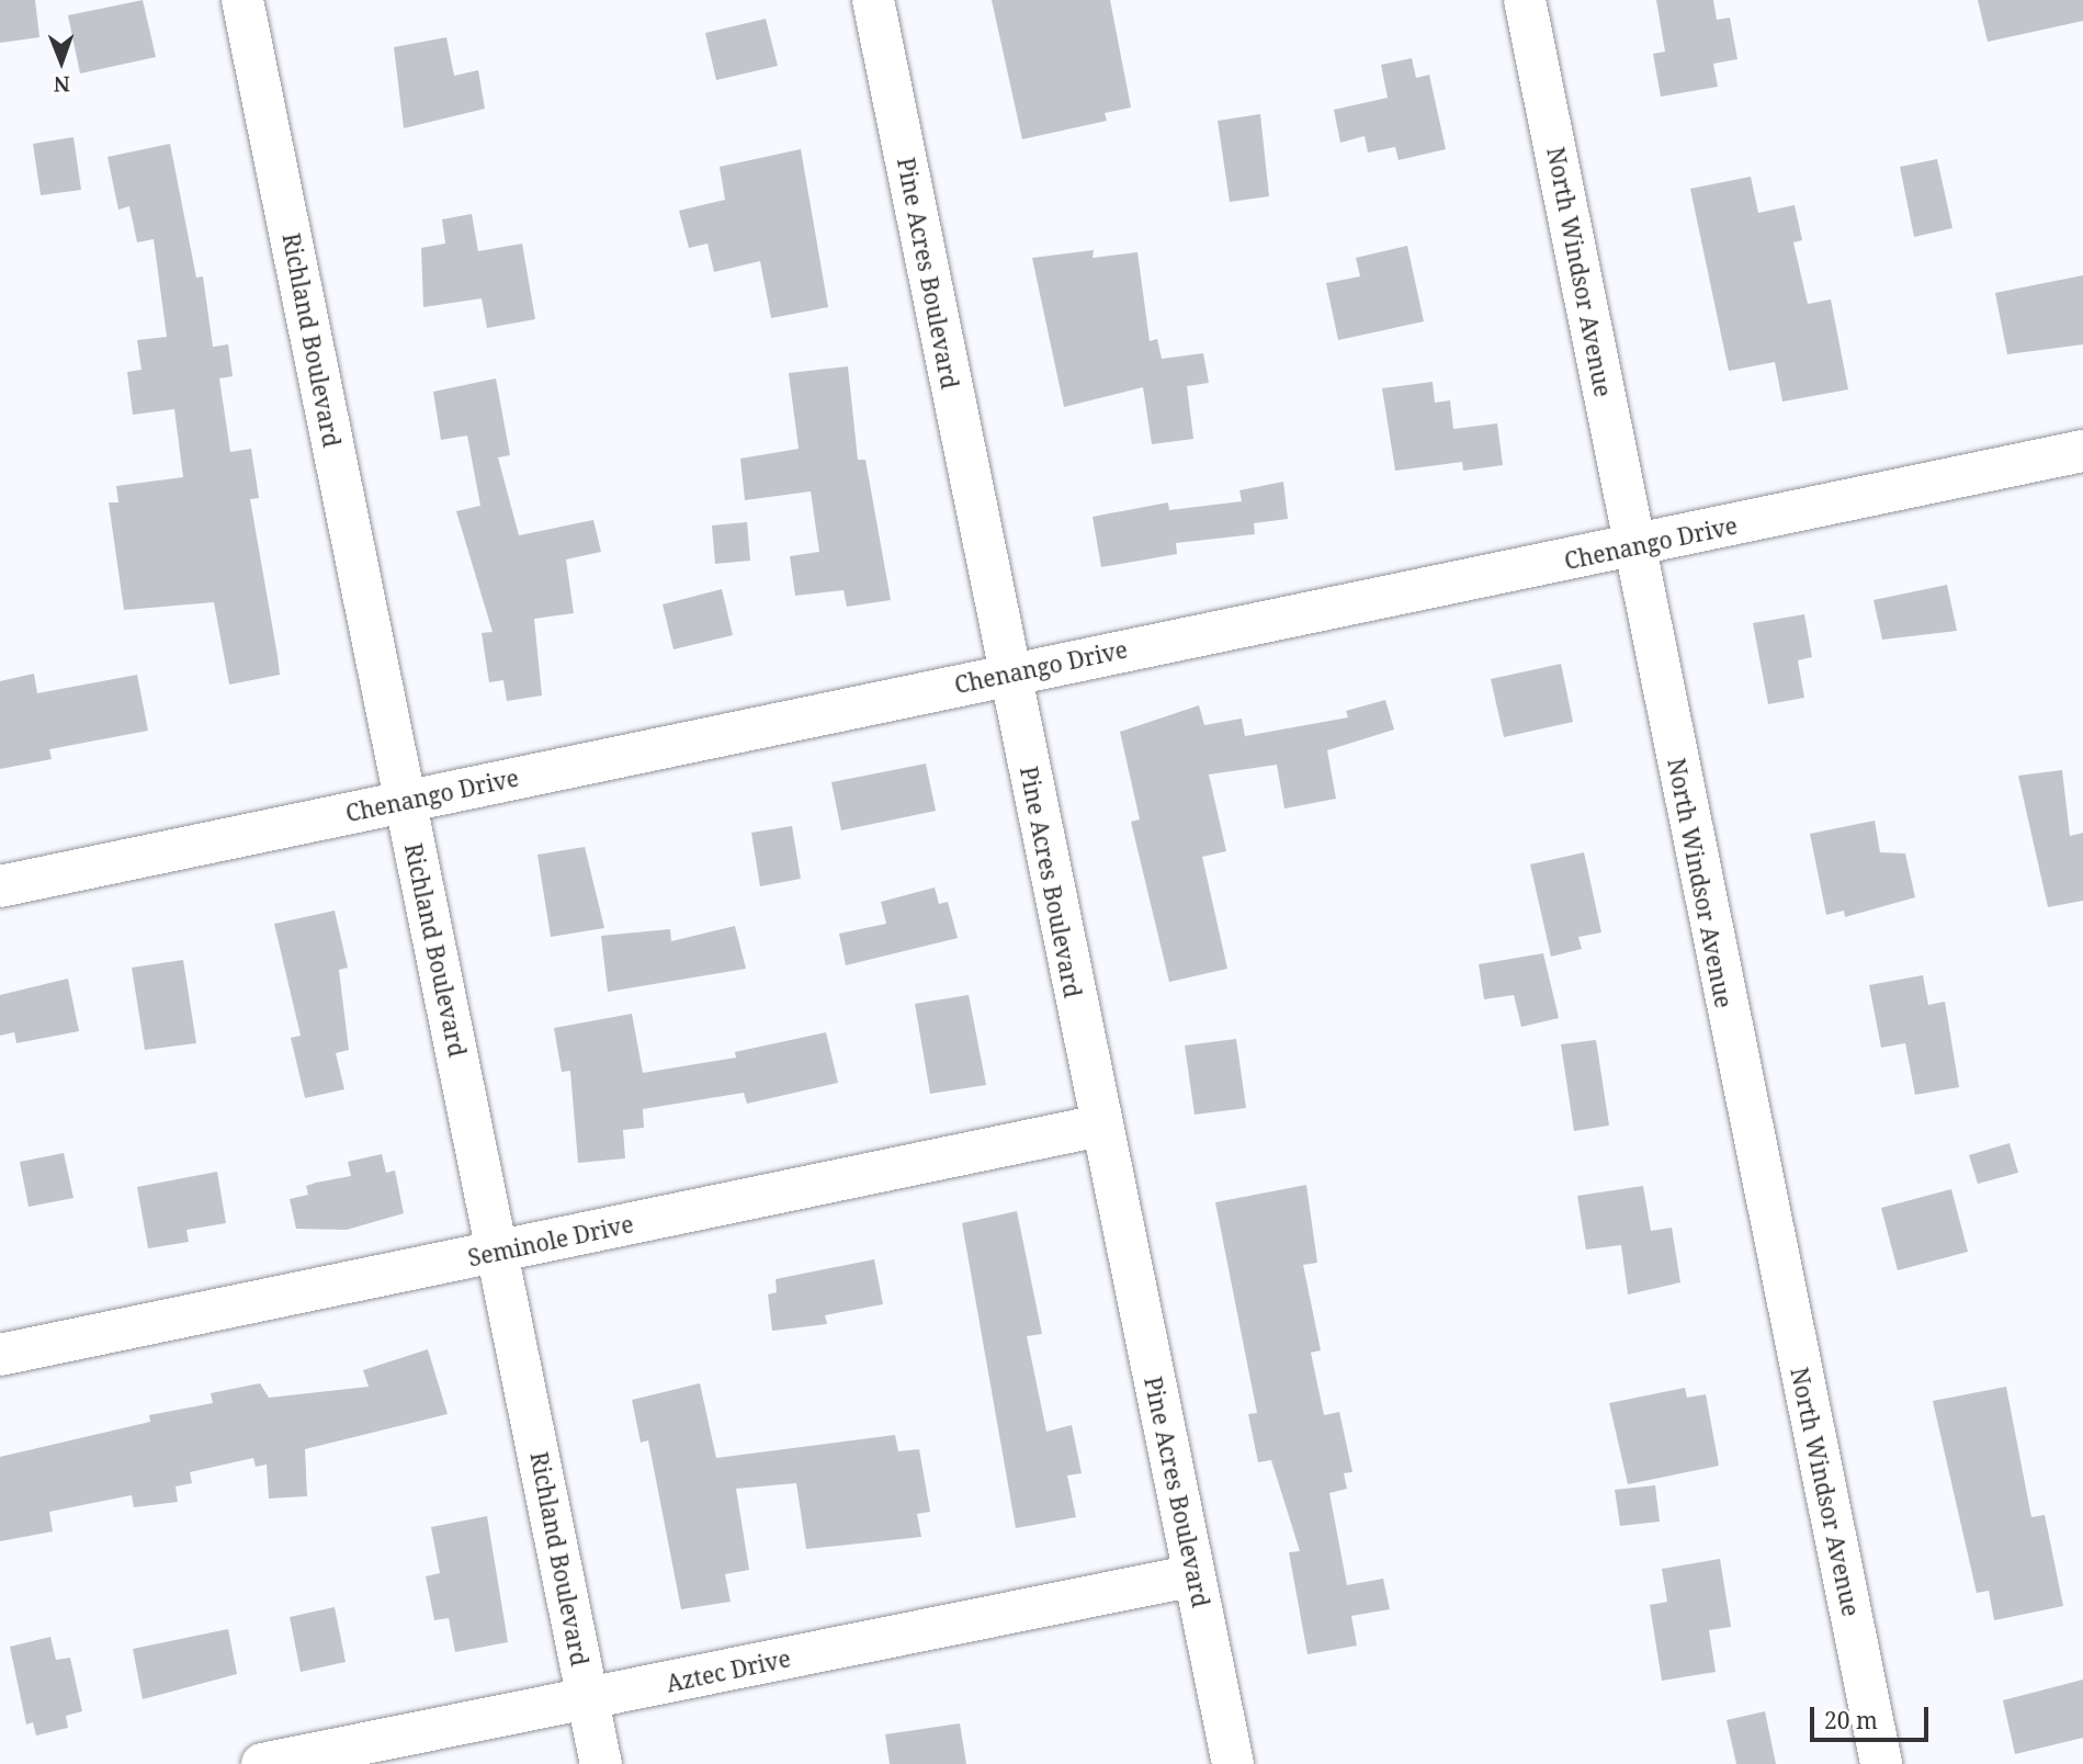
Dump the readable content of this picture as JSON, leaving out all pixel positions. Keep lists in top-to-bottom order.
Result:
{
  "streets": {
    "street": [
      "North Windsor Avenue",
      "Pine Acres Boulevard",
      "Richland Boulevard",
      "Chenango Drive",
      "Seminole Drive",
      "Aztec Drive"
    ]
  },
  "crossings": [
    ["North Windsor Avenue", "Chenango Drive"],
    ["Pine Acres Boulevard", "Chenango Drive"],
    ["Pine Acres Boulevard", "Seminole Drive"],
    ["Pine Acres Boulevard", "Aztec Drive"],
    ["Richland Boulevard", "Chenango Drive"],
    ["Richland Boulevard", "Seminole Drive"],
    ["Richland Boulevard", "Aztec Drive"]
  ],
  "scale_bar": "20 m",
  "north": "bottom"
}
